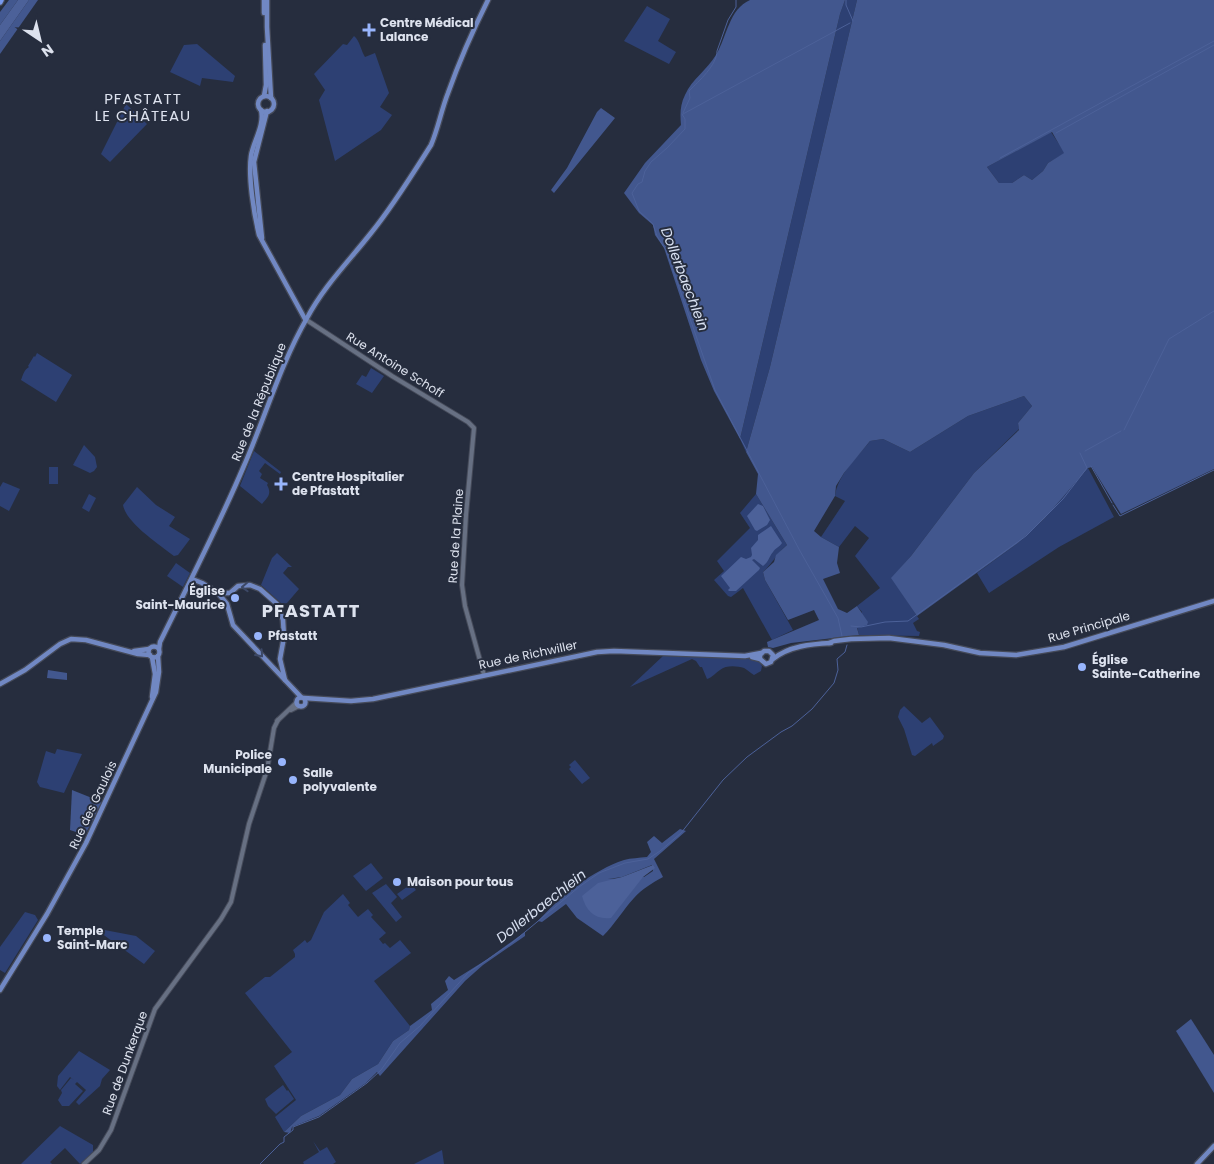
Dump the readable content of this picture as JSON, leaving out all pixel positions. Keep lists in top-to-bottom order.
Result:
{
  "streets": {
    "main road": [
      "Rue de la République",
      "Rue Principale",
      "Rue de Richwiller",
      "Rue des Gaulois"
    ],
    "street": ["Rue Antoine Schoff", "Rue de la Plaine", "Rue de Dunkerque"]
  },
  "crossings": [
    ["Rue Antoine Schoff", "Rue de la République"],
    ["Rue Antoine Schoff", "Rue de la Plaine"],
    ["Rue de la République", "Rue des Gaulois"],
    ["Rue de la Plaine", "Rue de Richwiller"],
    ["Rue Principale", "Rue de Richwiller"],
    ["Rue de Richwiller", "Rue de Dunkerque"]
  ],
  "districts": ["PFASTATT LE CHÂTEAU", "PFASTATT"],
  "water": ["Dollerbaechlein"],
  "places": {
    "health": ["Centre Médical Lalance", "Centre Hospitalier de Pfastatt"],
    "other": [
      "Église Saint-Maurice",
      "Pfastatt",
      "Église Sainte-Catherine",
      "Police Municipale",
      "Salle polyvalente",
      "Maison pour tous",
      "Temple Saint-Marc"
    ]
  },
  "north": "bottom right"
}
